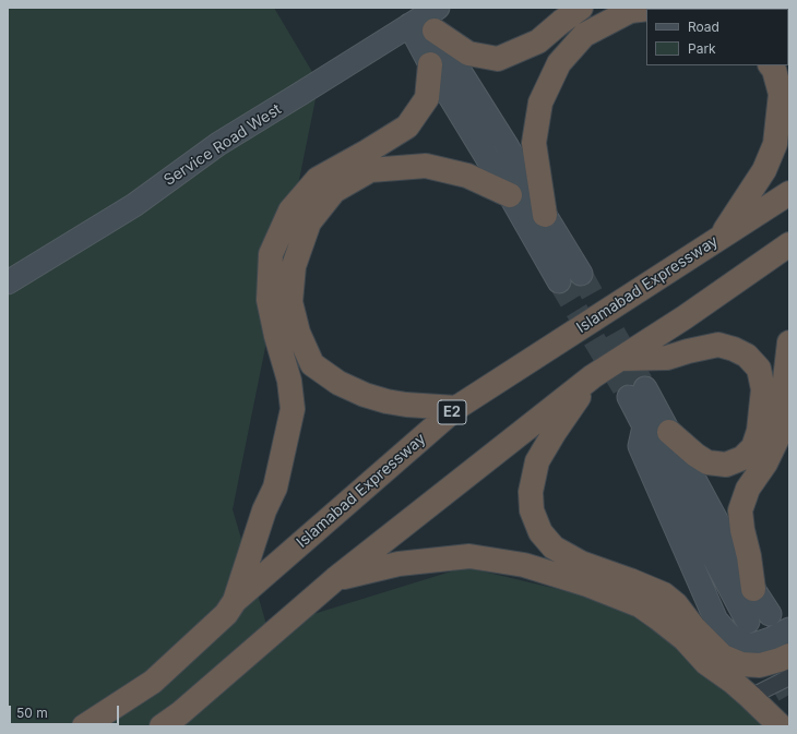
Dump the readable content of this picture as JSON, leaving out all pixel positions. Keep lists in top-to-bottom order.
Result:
{
  "streets": {
    "highway": ["Islamabad Expressway", "E2"],
    "street": ["Service Road West"]
  },
  "legend": ["Road", "Park"],
  "scale_bar": "50 m"
}
